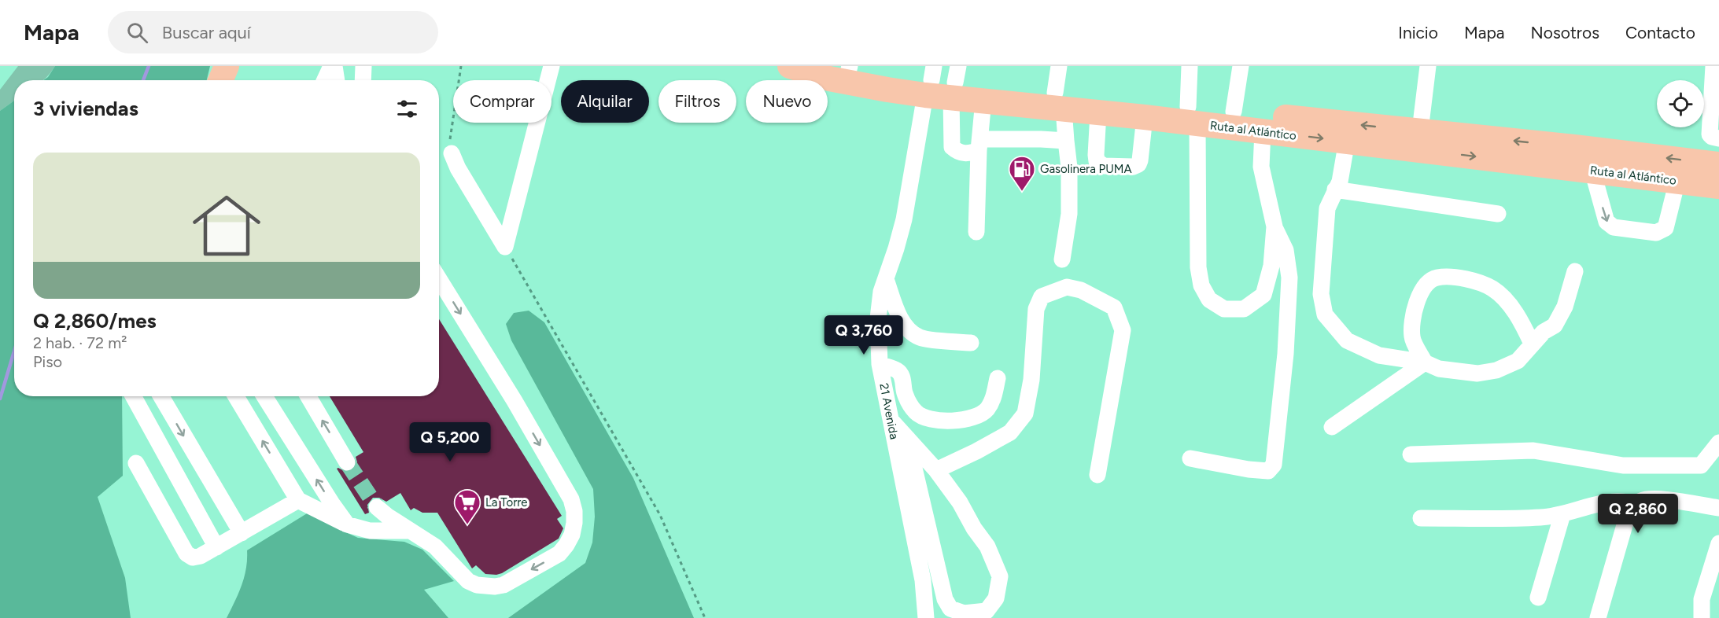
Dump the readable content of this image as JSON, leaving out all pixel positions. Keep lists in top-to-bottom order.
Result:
{
  "streets": {
    "highway": ["Ruta al Atlántico"],
    "street": ["21 Avenida"]
  },
  "crossings": [
    ["Ruta al Atlántico", "21 Avenida"]
  ],
  "places": {
    "fuel station": ["Gasolinera PUMA"],
    "supermarket": ["La Torre"]
  },
  "page": {
    "header": "Mapa",
    "search": "Buscar aquí",
    "nav": [
      "Inicio",
      "Mapa",
      "Nosotros",
      "Contacto"
    ],
    "chip": [
      "Comprar",
      "Alquilar",
      "Filtros",
      "Nuevo"
    ],
    "heading": "3 viviendas",
    "list": [
      {
        "name": "Q 2,860/mes",
        "note": "2 hab. · 72 m² · Piso"
      }
    ],
    "price": ["Q 3,760", "Q 5,200", "Q 2,860"]
  }
}
